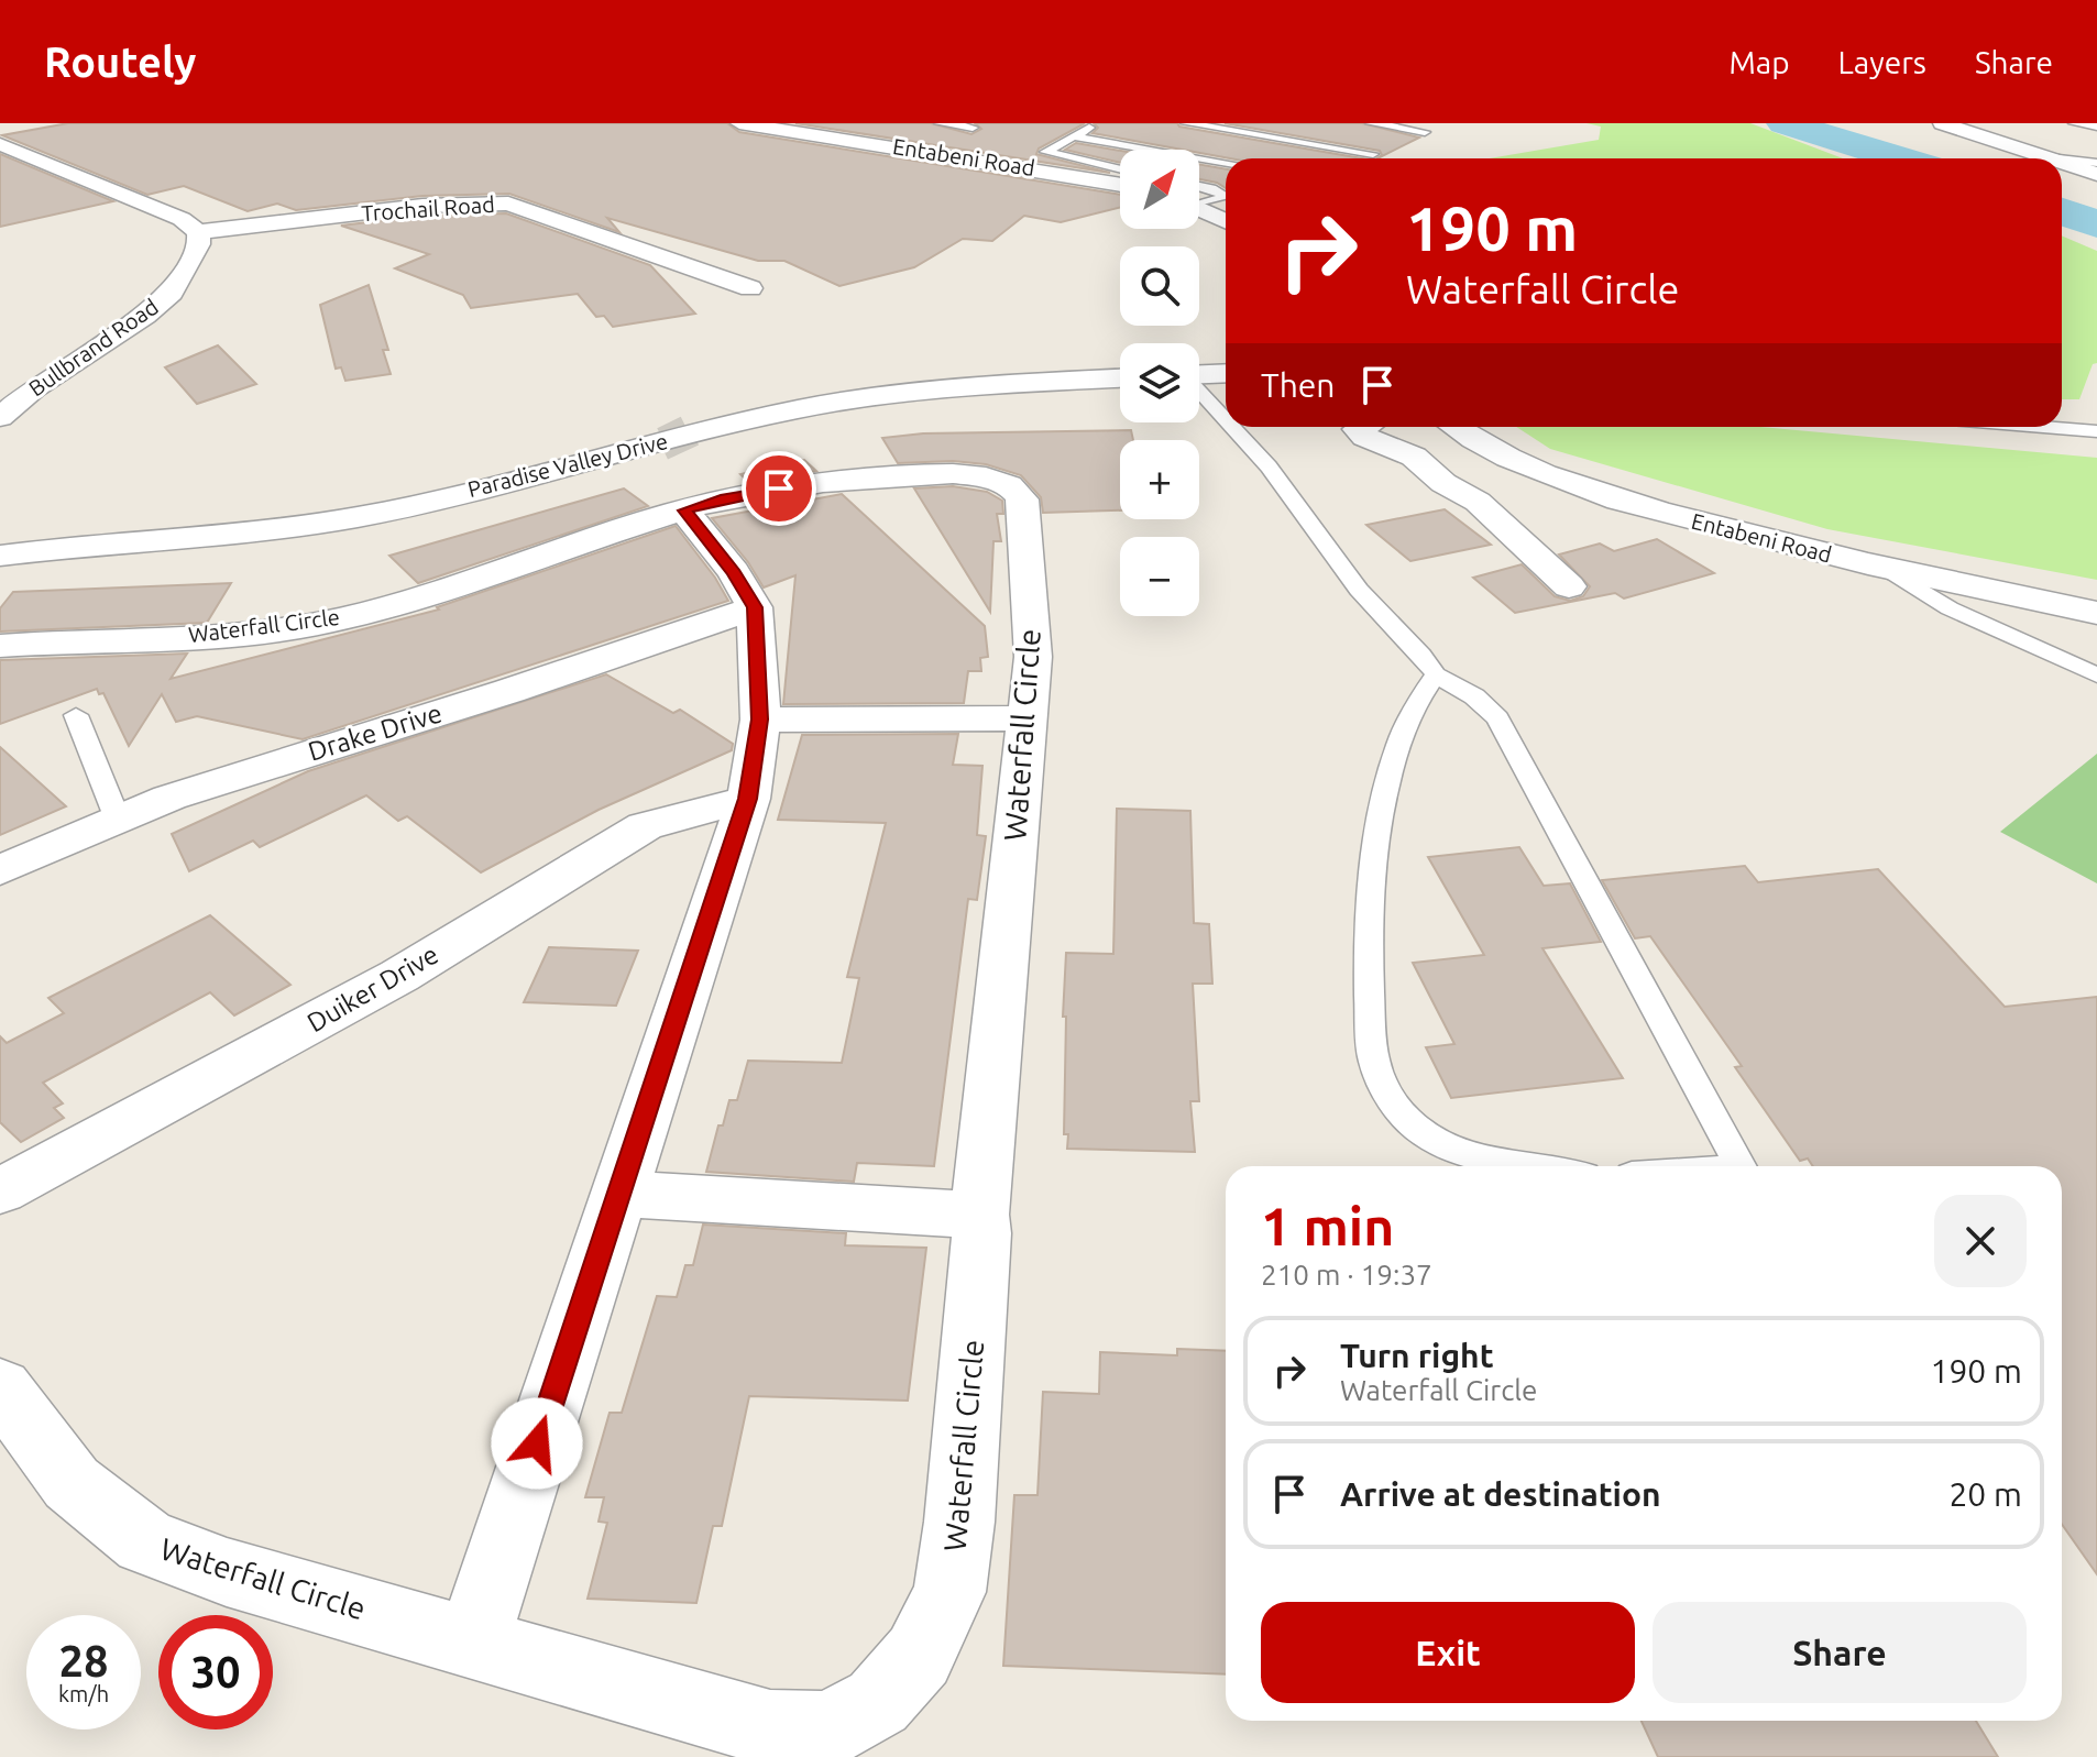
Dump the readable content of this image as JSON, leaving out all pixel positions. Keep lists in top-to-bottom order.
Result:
{
  "streets": {
    "street": [
      "Entabeni Road",
      "Trochail Road",
      "Bullbrand Road",
      "Paradise Valley Drive",
      "Waterfall Circle",
      "Drake Drive",
      "Duiker Drive"
    ]
  },
  "crossings": [
    ["Trochail Road", "Bullbrand Road"]
  ],
  "north": "top right",
  "page": {
    "header": "Routely",
    "nav": ["Map", "Layers", "Share"],
    "map_buttons": ["+", "−"],
    "turn": ["190 m", "Waterfall Circle"],
    "then": "Then",
    "heading": ["1 min", "210 m · 19:37"],
    "list": [
      {
        "name": "Turn right",
        "note": "Waterfall Circle",
        "value": "190 m"
      },
      {
        "name": "Arrive at destination",
        "value": "20 m"
      }
    ],
    "buttons": ["Exit", "Share"],
    "speed": "28 km/h",
    "limit": "30"
  }
}
